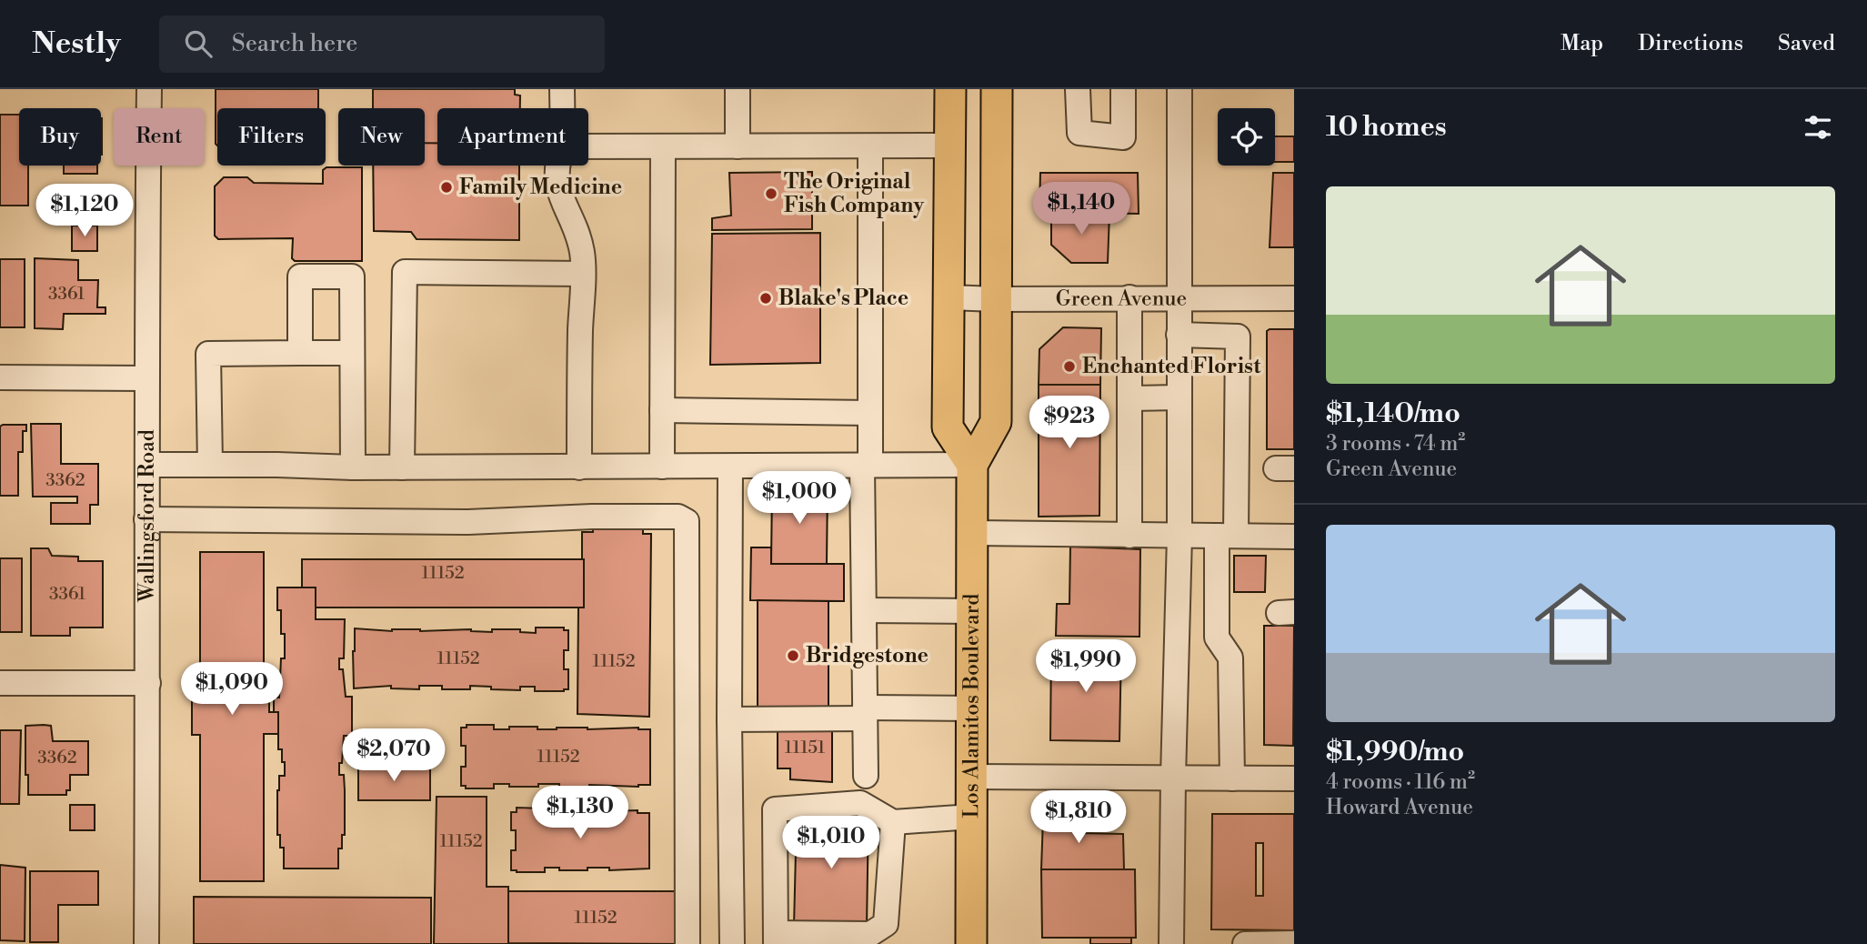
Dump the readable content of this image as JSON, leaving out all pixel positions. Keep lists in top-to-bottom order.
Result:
{
  "streets": {
    "main road": ["Los Alamitos Boulevard"],
    "street": ["Green Avenue", "Wallingsford Road"]
  },
  "places": [
    "Family Medicine",
    "The Original Fish Company",
    "Blake's Place",
    "Enchanted Florist",
    "Bridgestone"
  ],
  "house_numbers": [
    "3361",
    "3362",
    "11152",
    "3361",
    "11152",
    "11152",
    "11151",
    "11152",
    "3362",
    "11152",
    "11152"
  ],
  "page": {
    "header": "Nestly",
    "search": "Search here",
    "nav": ["Map", "Directions", "Saved"],
    "heading": "10 homes",
    "chip": [
      "Buy",
      "Rent",
      "Filters",
      "New",
      "Apartment"
    ],
    "list": [
      {
        "name": "$1,140/mo",
        "note": "3 rooms · 74 m² · Green Avenue"
      },
      {
        "name": "$1,990/mo",
        "note": "4 rooms · 116 m² · Howard Avenue"
      }
    ],
    "price": [
      "$1,140",
      "$1,120",
      "$923",
      "$1,000",
      "$1,990",
      "$1,090",
      "$2,070",
      "$1,130",
      "$1,810",
      "$1,010"
    ]
  }
}
